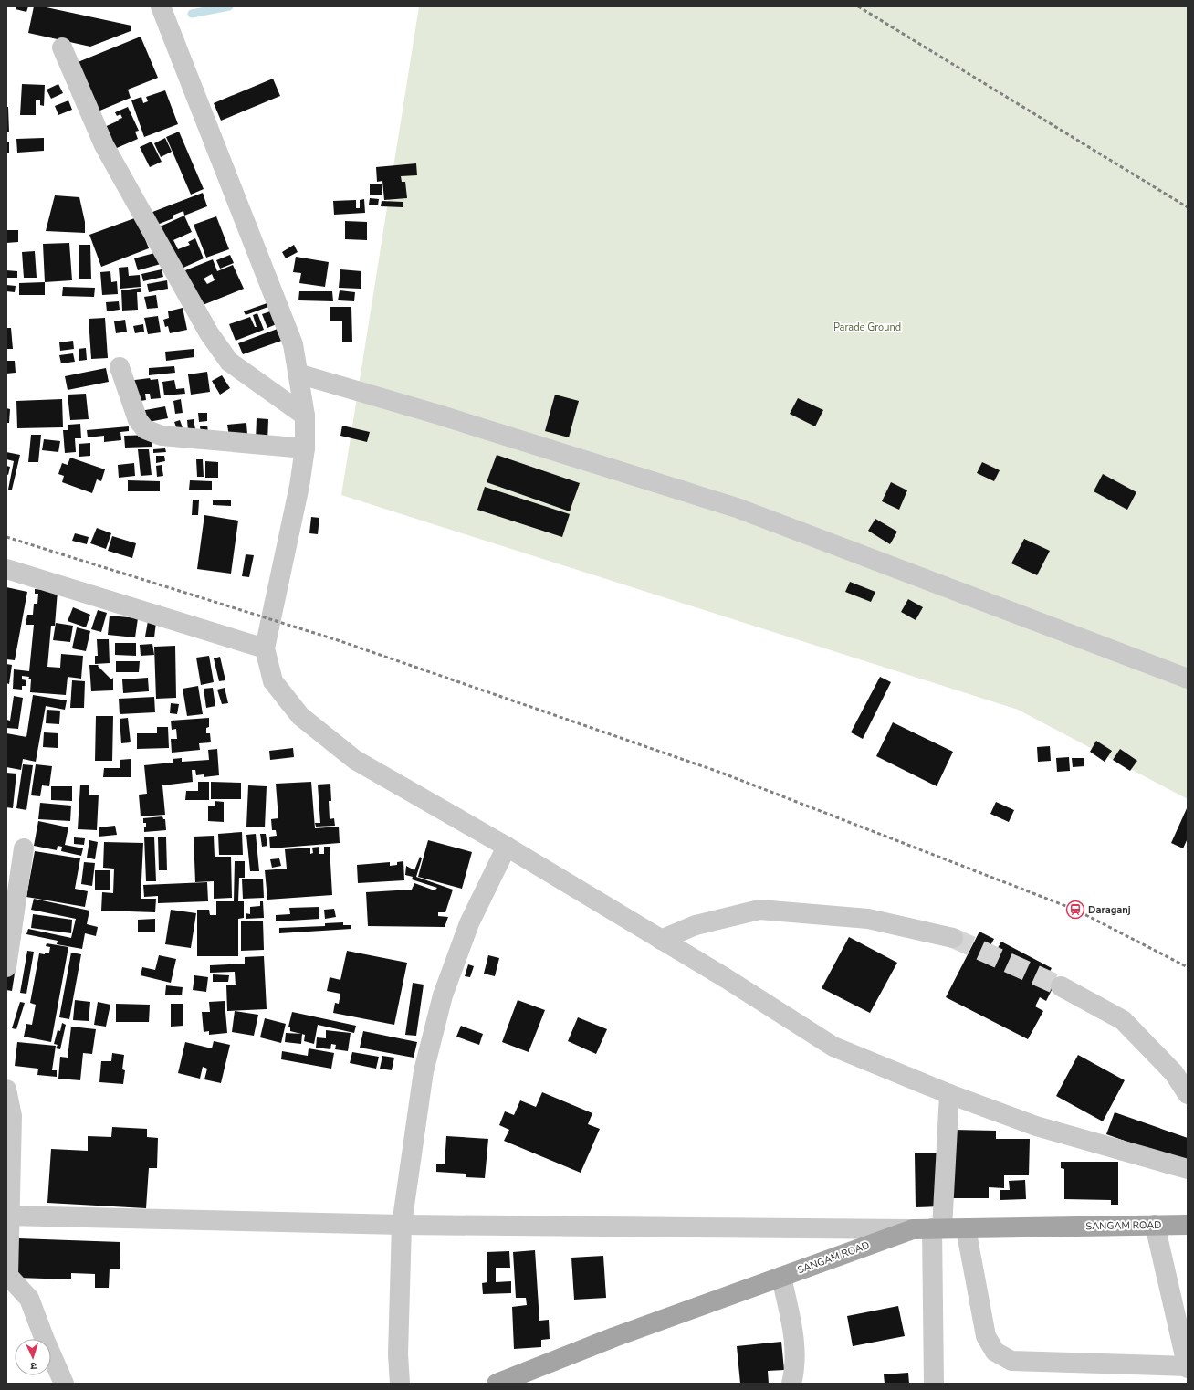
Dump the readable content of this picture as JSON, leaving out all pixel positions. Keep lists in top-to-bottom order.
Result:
{
  "streets": {
    "main road": ["SANGAM ROAD"]
  },
  "parks": ["Parade Ground"],
  "places": {
    "station": ["Daraganj"]
  },
  "north": "bottom"
}
